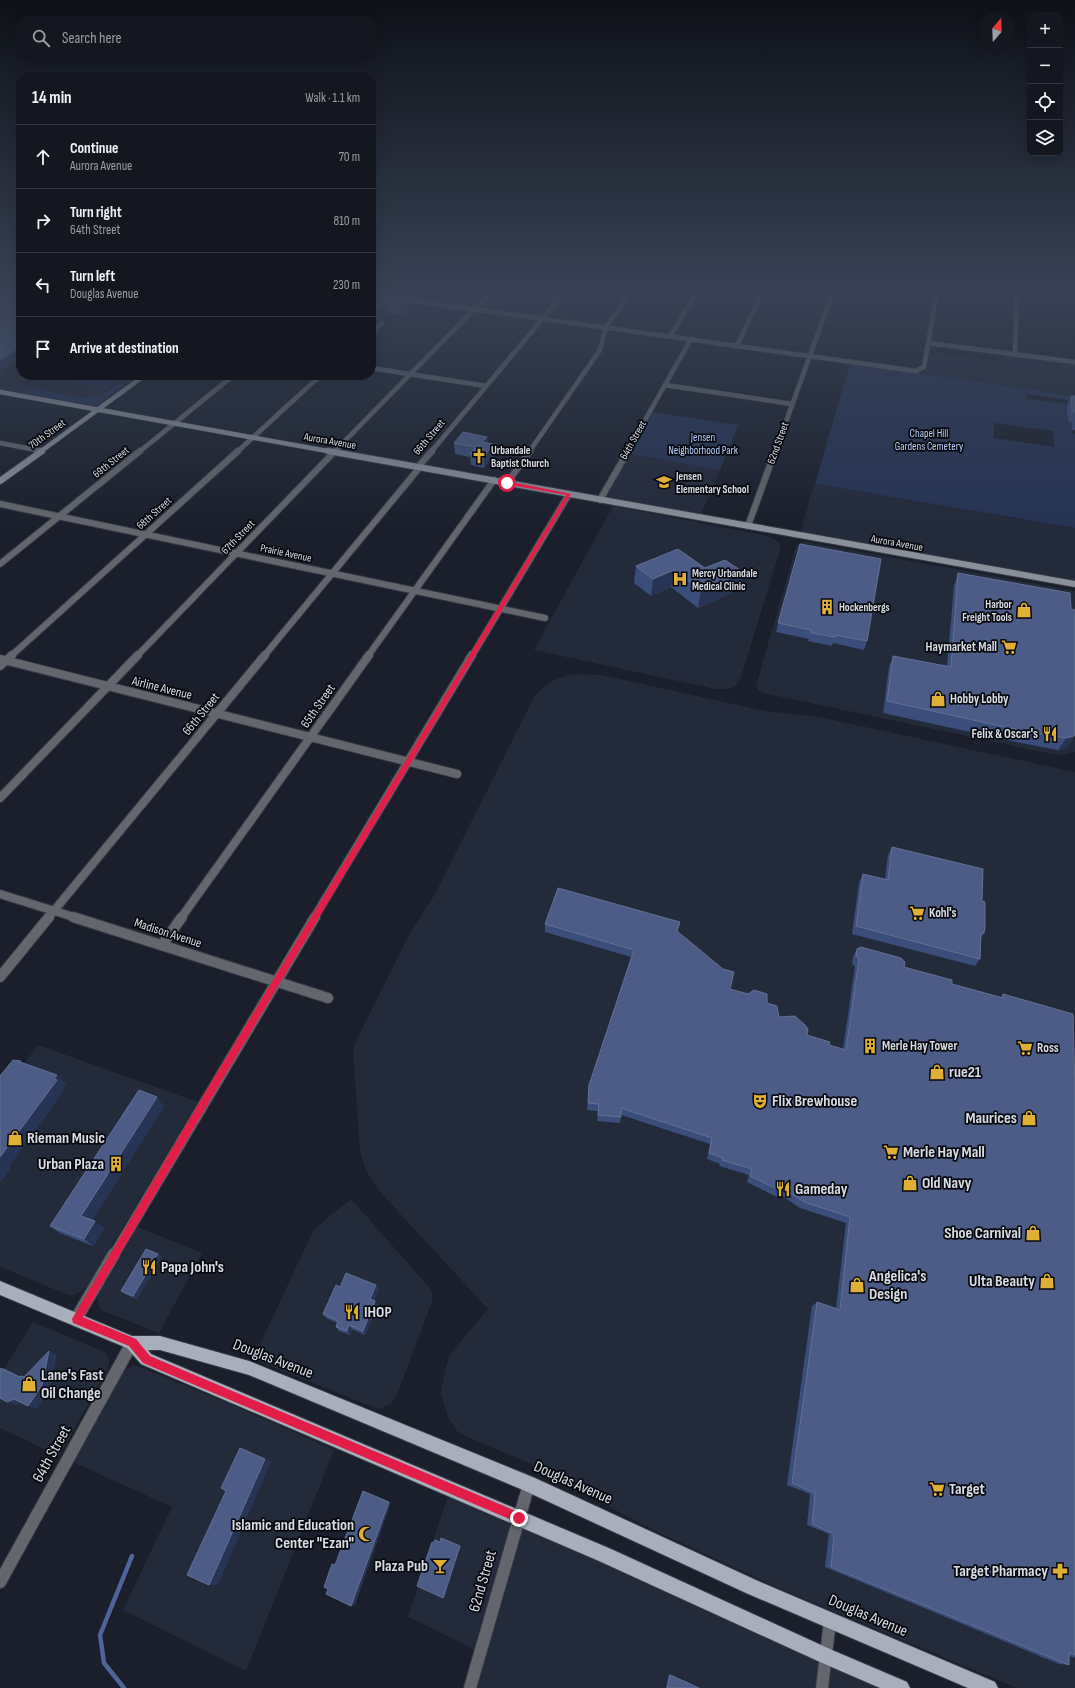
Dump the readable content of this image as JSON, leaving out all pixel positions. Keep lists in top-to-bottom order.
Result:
{
  "streets": {
    "main road": ["Douglas Avenue"],
    "street": [
      "70th Street",
      "66th Street",
      "64th Street",
      "Aurora Avenue",
      "62nd Street",
      "69th Street",
      "68th Street",
      "67th Street",
      "Prairie Avenue",
      "Airline Avenue",
      "65th Street",
      "Madison Avenue"
    ]
  },
  "crossings": [
    ["70th Street", "Aurora Avenue"],
    ["66th Street", "Aurora Avenue"],
    ["66th Street", "Prairie Avenue"],
    ["66th Street", "Airline Avenue"],
    ["66th Street", "Madison Avenue"],
    ["64th Street", "Aurora Avenue"],
    ["64th Street", "Douglas Avenue"],
    ["Aurora Avenue", "62nd Street"],
    ["Aurora Avenue", "69th Street"],
    ["Aurora Avenue", "68th Street"],
    ["Aurora Avenue", "67th Street"],
    ["Aurora Avenue", "65th Street"],
    ["62nd Street", "Douglas Avenue"],
    ["69th Street", "Prairie Avenue"],
    ["68th Street", "Prairie Avenue"],
    ["68th Street", "Airline Avenue"],
    ["67th Street", "Prairie Avenue"],
    ["67th Street", "Airline Avenue"],
    ["Prairie Avenue", "65th Street"],
    ["Airline Avenue", "65th Street"],
    ["65th Street", "Madison Avenue"]
  ],
  "parks": ["Chapel Hill Gardens Cemetery", "Jensen Neighborhood Park"],
  "places": {
    "church": ["Urbandale Baptist Church"],
    "school or university": ["Jensen Elementary School"],
    "hospital": ["Mercy Urbandale Medical Clinic"],
    "building": ["Hockenbergs", "Merle Hay Tower", "Urban Plaza"],
    "shop": [
      "Harbor Freight Tools",
      "Hobby Lobby",
      "rue21",
      "Maurices",
      "Rieman Music",
      "Old Navy",
      "Shoe Carnival",
      "Ulta Beauty",
      "Angelica's Design",
      "Lane's Fast Oil Change"
    ],
    "supermarket": [
      "Haymarket Mall",
      "Kohl's",
      "Ross",
      "Merle Hay Mall",
      "Target"
    ],
    "restaurant": [
      "Felix & Oscar's",
      "Gameday",
      "Papa John's",
      "IHOP"
    ],
    "theatre": ["Flix Brewhouse"],
    "mosque": ["Islamic and Education Center \"Ezan\""],
    "bar": ["Plaza Pub"],
    "pharmacy": ["Target Pharmacy"]
  },
  "north": "top",
  "page": {
    "map_buttons": ["+", "−"],
    "search": "Search here",
    "heading": ["14 min", "Walk · 1.1 km"],
    "list": [
      ["Continue", "Aurora Avenue", "70 m"],
      ["Turn right", "64th Street", "810 m"],
      ["Turn left", "Douglas Avenue", "230 m"],
      "Arrive at destination"
    ]
  }
}
